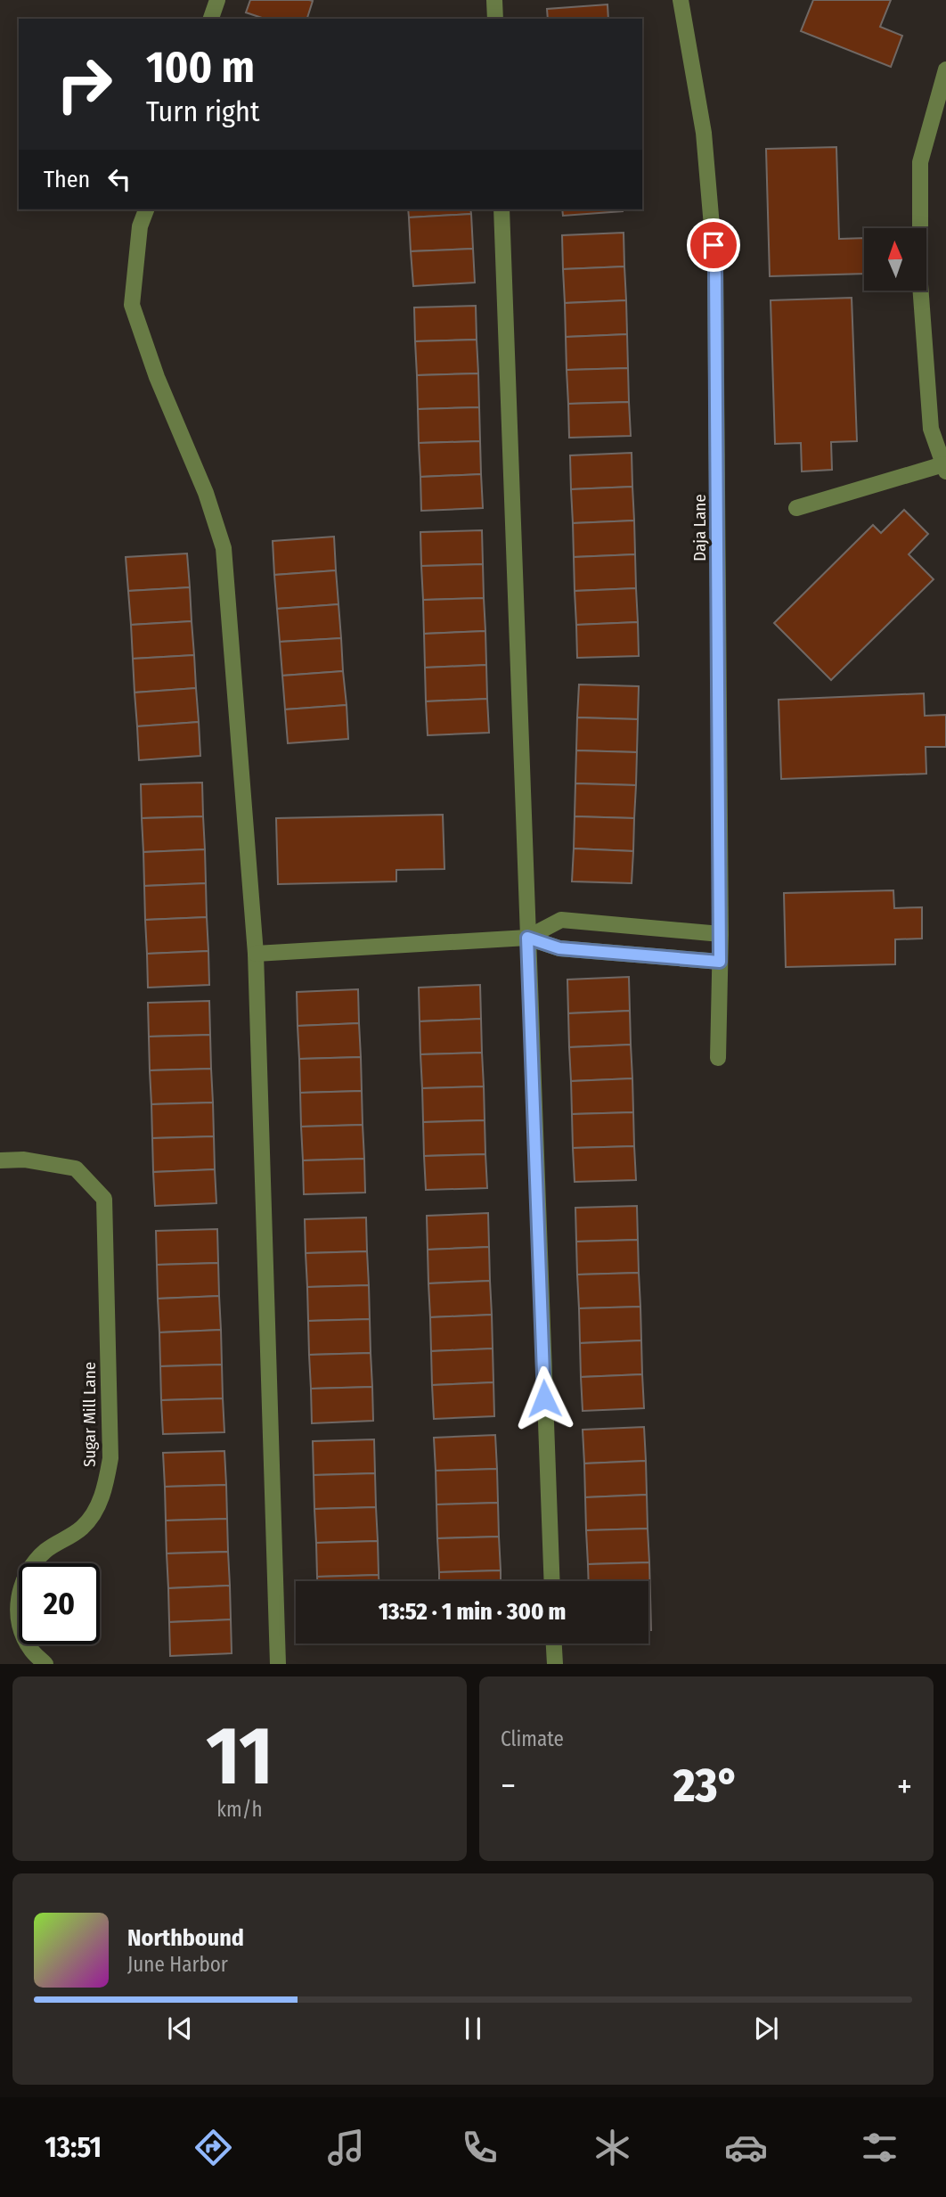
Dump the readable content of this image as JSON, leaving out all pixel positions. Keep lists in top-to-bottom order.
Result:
{
  "streets": {
    "street": ["Daja Lane", "Sugar Mill Lane"]
  },
  "north": "top",
  "page": {
    "turn": ["100 m", "Turn right"],
    "then": "Then",
    "limit": "20",
    "trip": "13:52 · 1 min · 300 m",
    "tile": [
      ["11", "km/h"],
      "Climate"
    ],
    "heat": ["−", "23°", "+"],
    "song": ["Northbound", "June Harbor"],
    "tabs": "13:51"
  }
}
